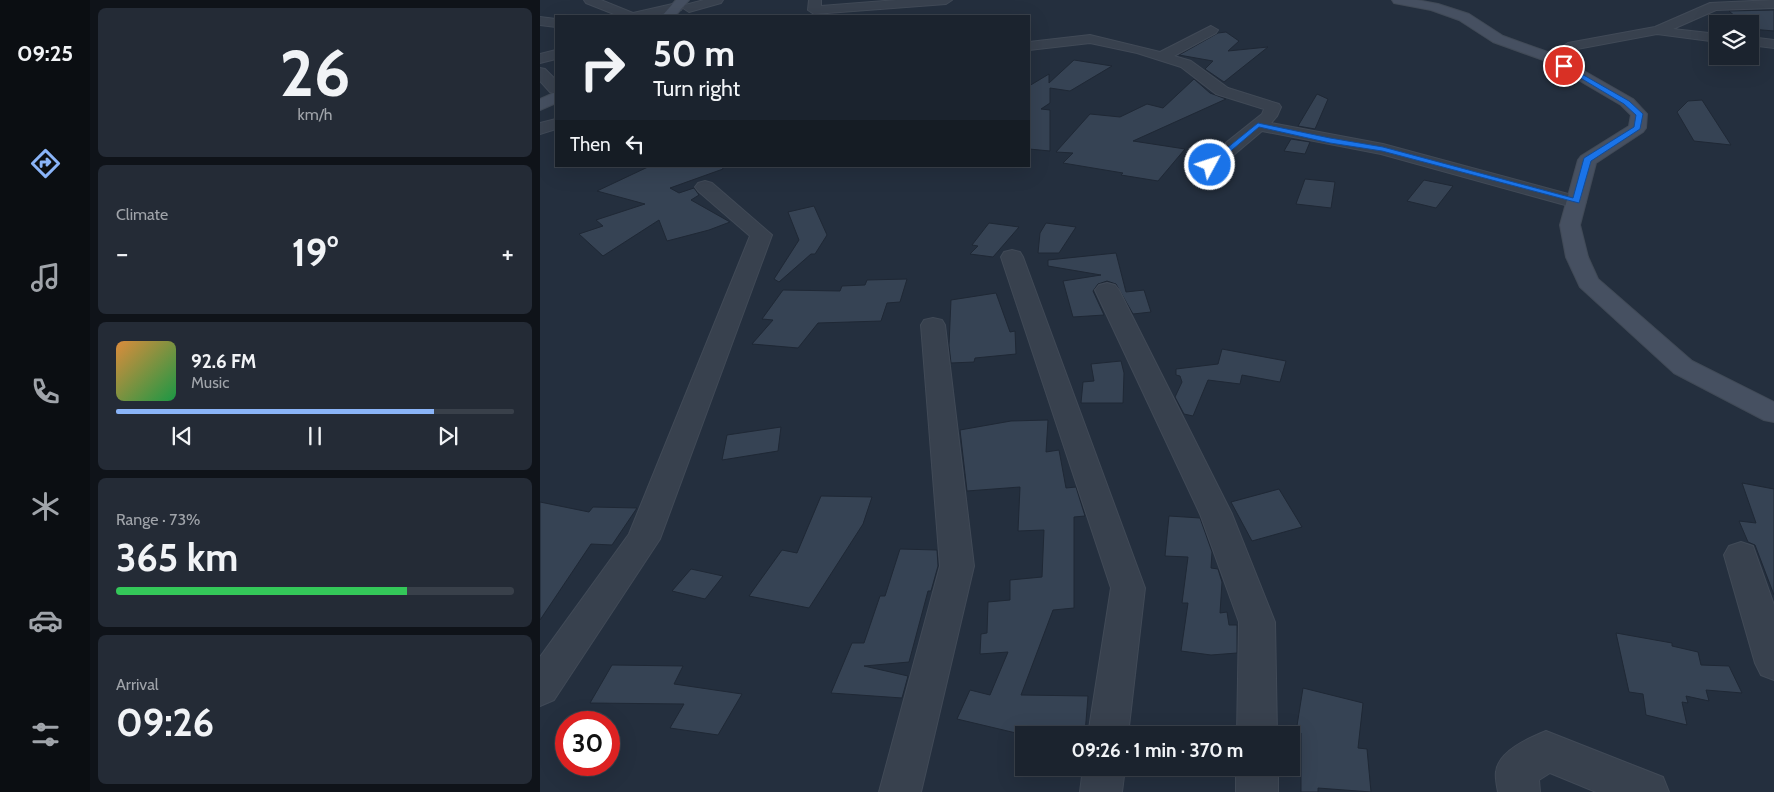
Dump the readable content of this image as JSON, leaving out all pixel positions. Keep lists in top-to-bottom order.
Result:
{
  "page": {
    "tabs": "09:25",
    "tile": [
      ["26", "km/h"],
      "Climate",
      ["Range · 73%", "365 km"],
      ["Arrival", "09:26"]
    ],
    "turn": ["50 m", "Turn right"],
    "then": "Then",
    "heat": ["−", "19°", "+"],
    "song": ["92.6 FM", "Music"],
    "limit": "30",
    "trip": "09:26 · 1 min · 370 m"
  }
}
